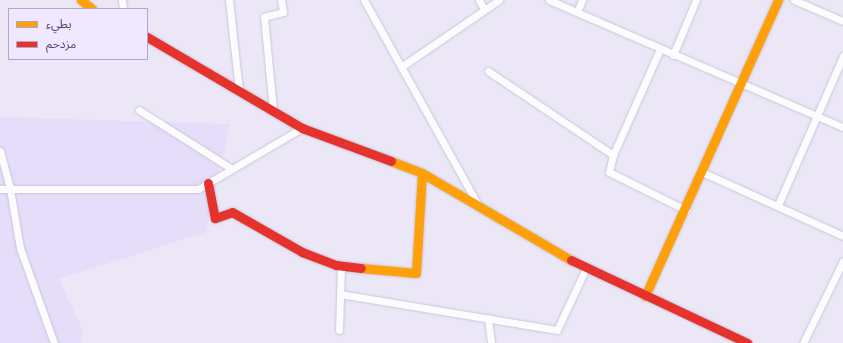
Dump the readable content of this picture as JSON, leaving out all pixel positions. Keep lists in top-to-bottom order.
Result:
{
  "legend": ["بطيء", "مزدحم"]
}
